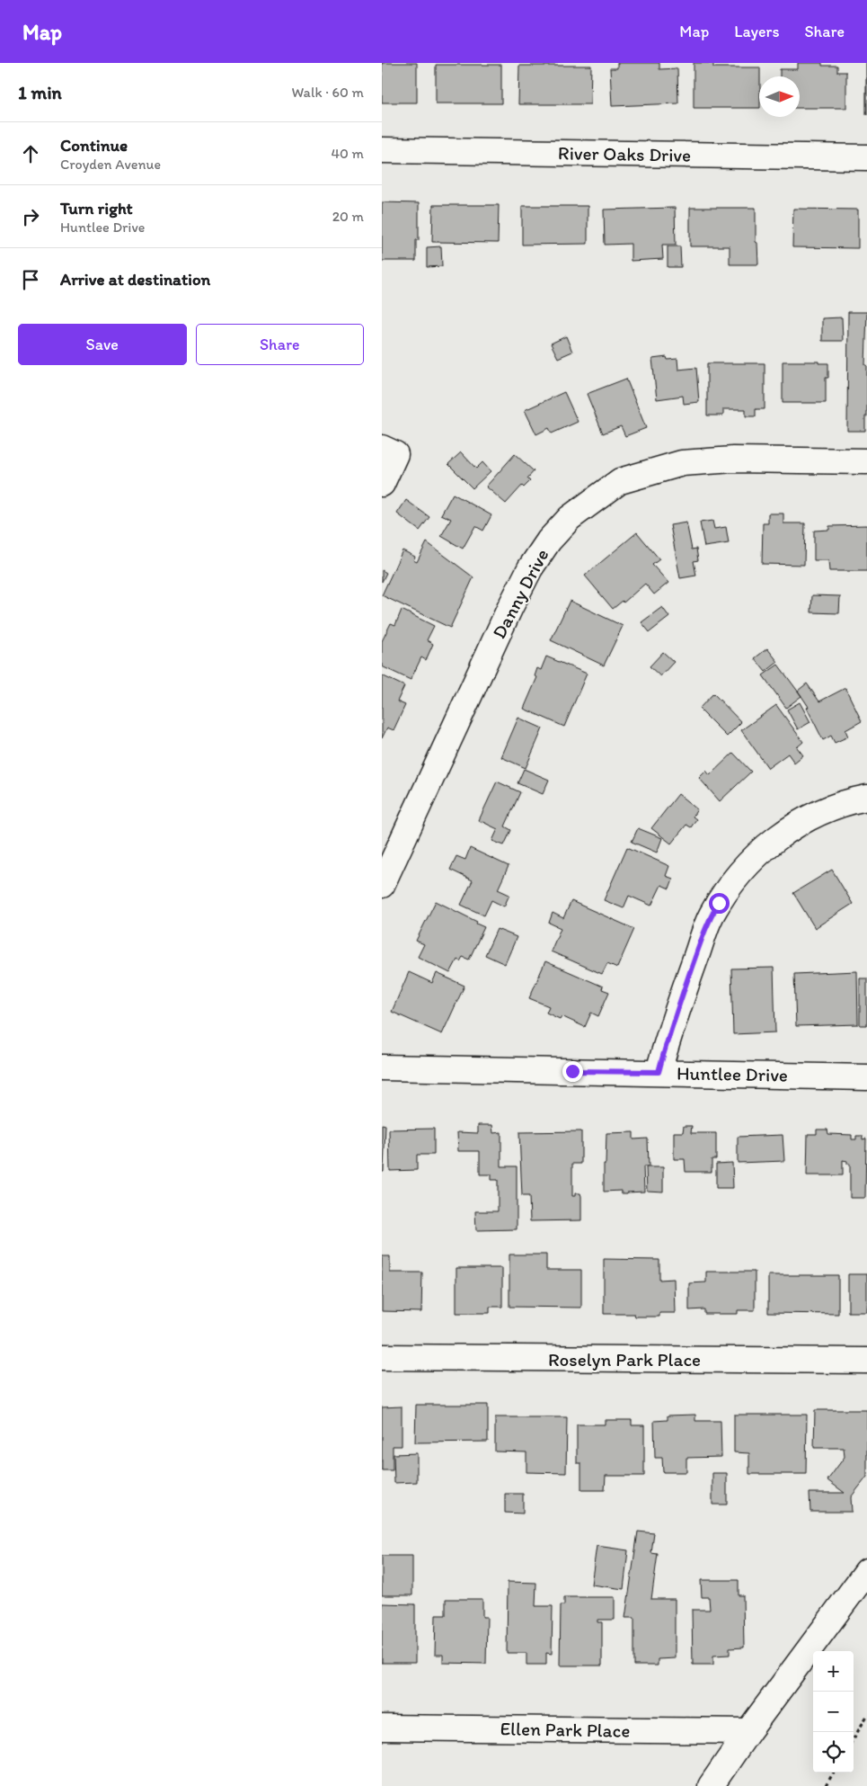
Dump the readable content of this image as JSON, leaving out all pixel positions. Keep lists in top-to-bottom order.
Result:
{
  "streets": {
    "street": [
      "River Oaks Drive",
      "Danny Drive",
      "Huntlee Drive",
      "Roselyn Park Place",
      "Ellen Park Place"
    ]
  },
  "north": "right",
  "page": {
    "header": "Map",
    "nav": ["Map", "Layers", "Share"],
    "heading": ["1 min", "Walk · 60 m"],
    "list": [
      ["Continue", "Croyden Avenue", "40 m"],
      ["Turn right", "Huntlee Drive", "20 m"],
      "Arrive at destination"
    ],
    "buttons": ["Save", "Share"],
    "map_buttons": ["+", "−"]
  }
}
